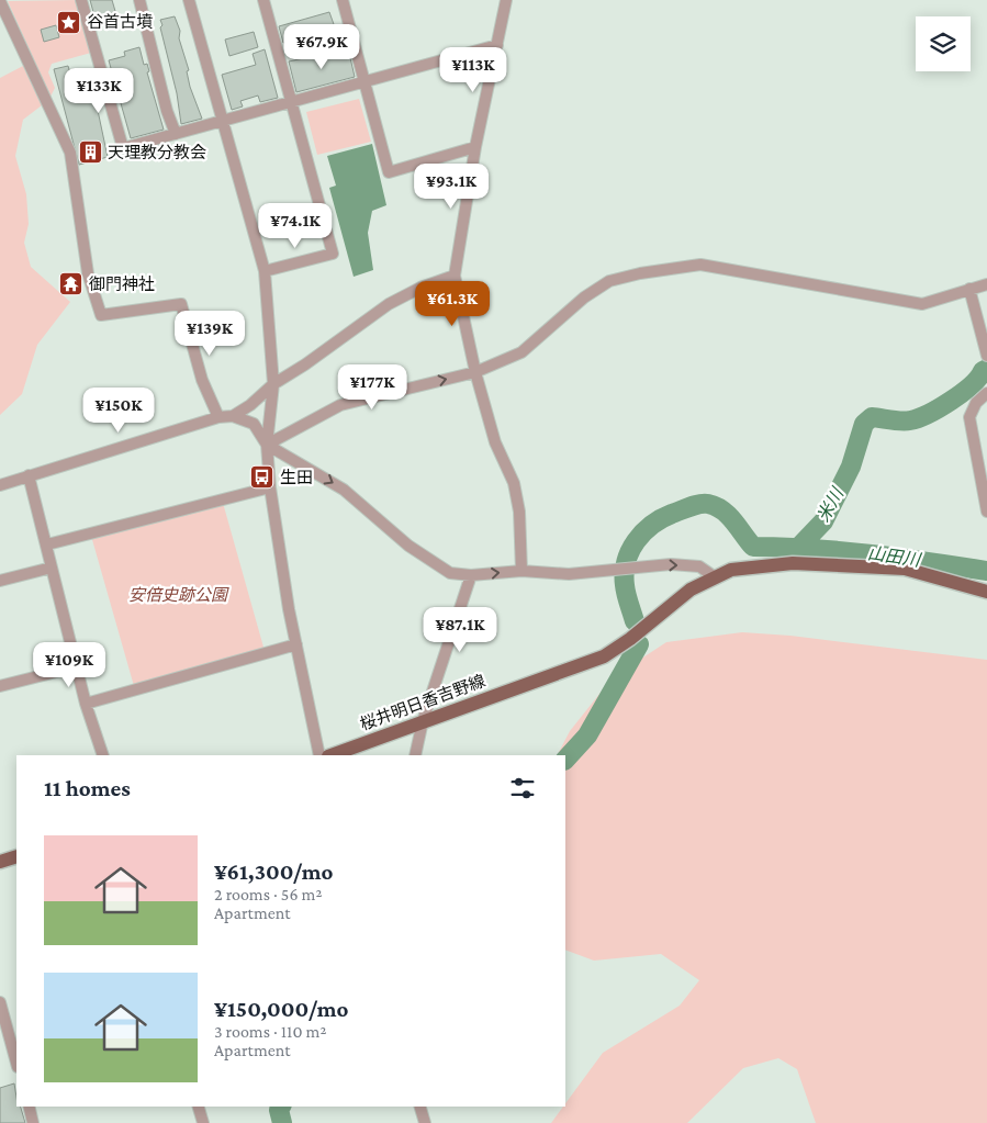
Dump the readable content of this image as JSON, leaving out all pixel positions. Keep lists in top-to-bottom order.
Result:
{
  "streets": {
    "main road": ["桜井明日香吉野線"]
  },
  "water": ["米川", "山田川"],
  "parks": ["安倍史跡公園"],
  "places": {
    "place": ["谷首古墳"],
    "building": ["天理教分教会"],
    "temple": ["御門神社"],
    "bus stop": ["生田"]
  },
  "page": {
    "price": [
      "¥67.9K",
      "¥113K",
      "¥133K",
      "¥93.1K",
      "¥74.1K",
      "¥61.3K",
      "¥139K",
      "¥177K",
      "¥150K",
      "¥87.1K",
      "¥109K"
    ],
    "heading": "11 homes",
    "list": [
      {
        "name": "¥61,300/mo",
        "note": "2 rooms · 56 m² · Apartment"
      },
      {
        "name": "¥150,000/mo",
        "note": "3 rooms · 110 m² · Apartment"
      }
    ]
  }
}
